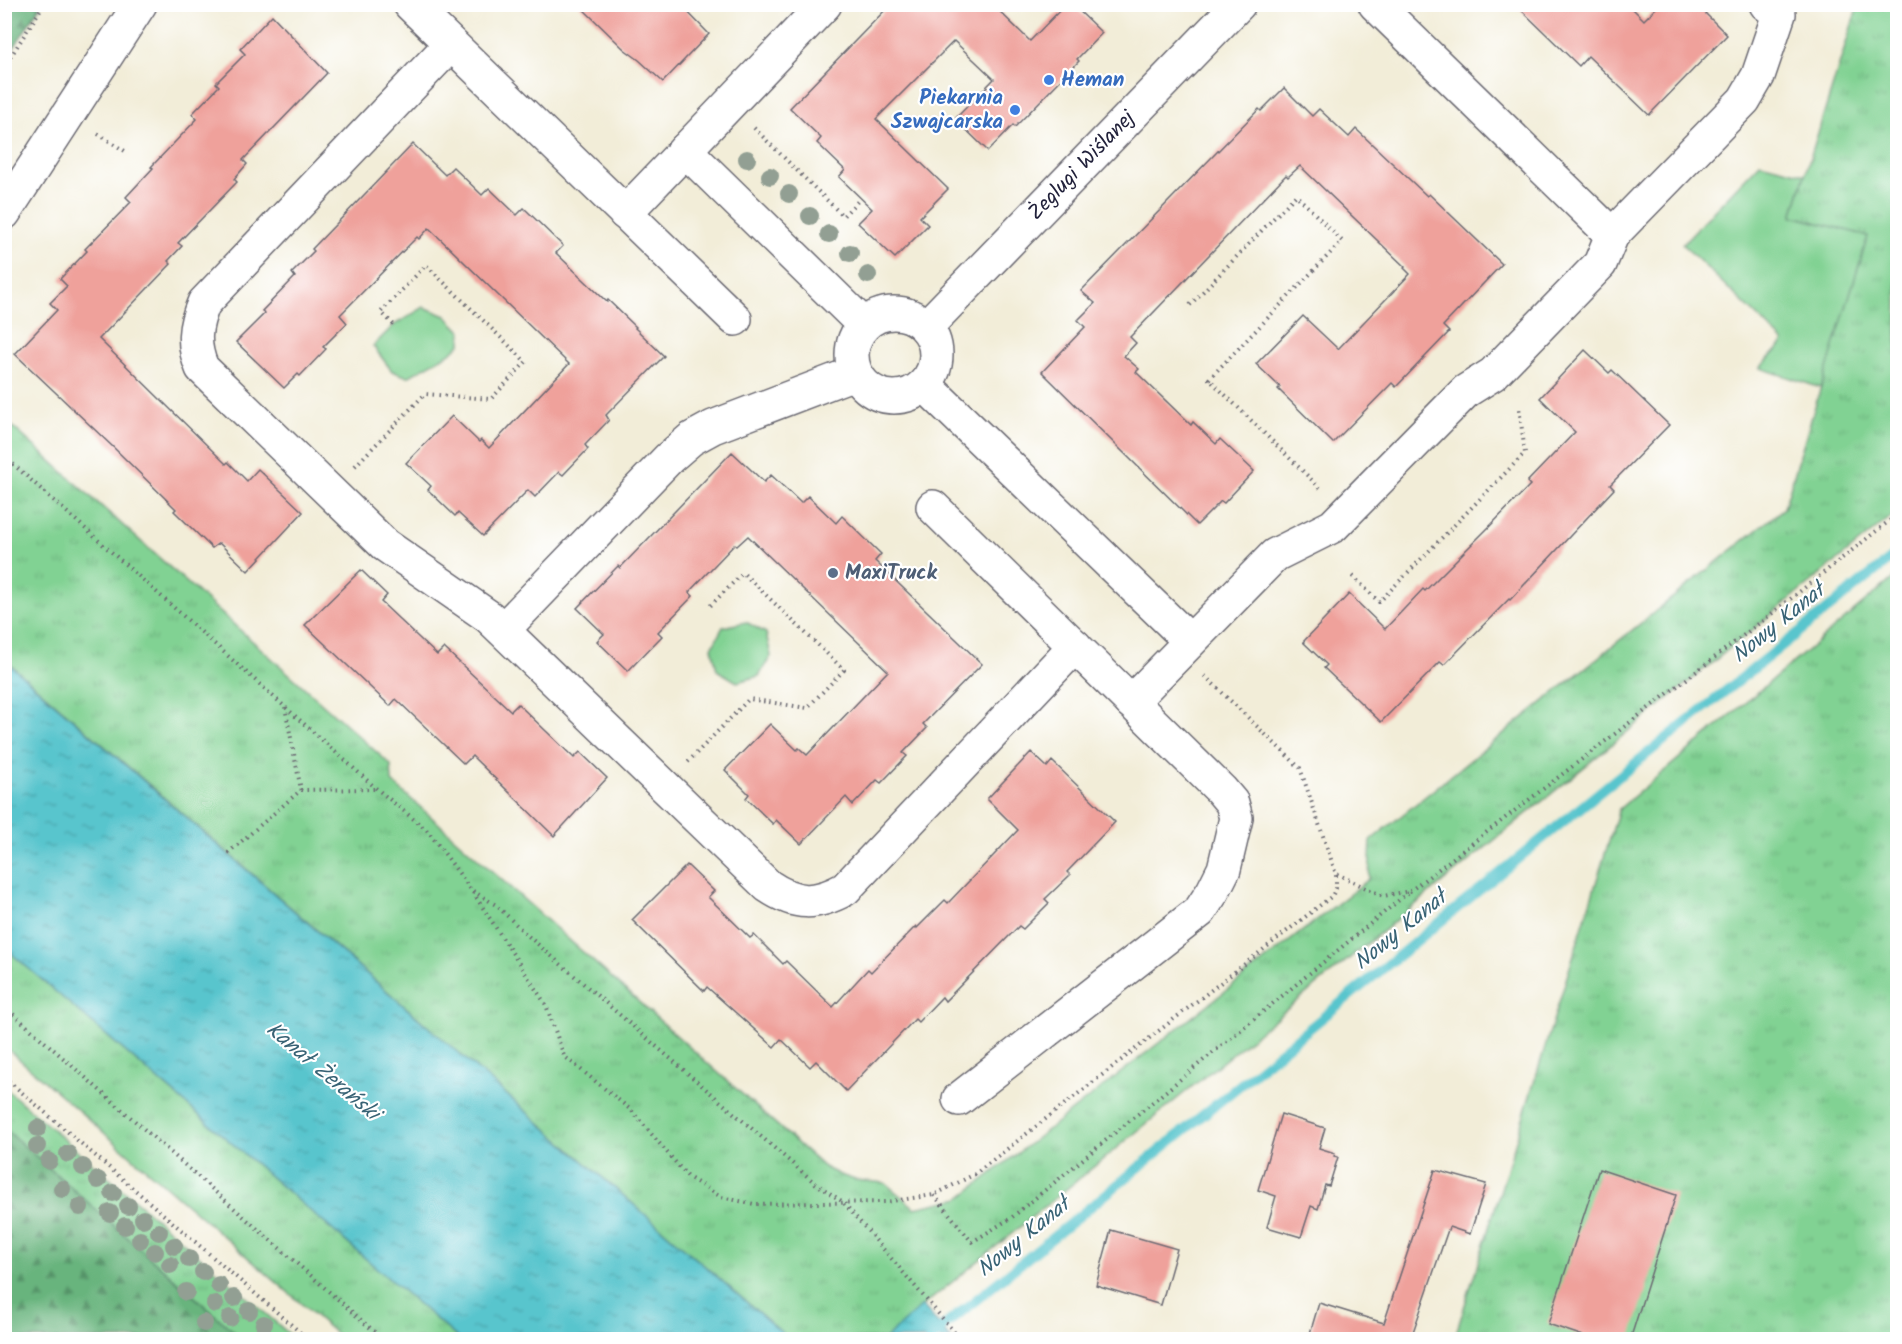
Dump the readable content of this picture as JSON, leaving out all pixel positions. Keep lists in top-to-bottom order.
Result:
{
  "streets": {
    "street": ["Żeglugi Wiślanej"]
  },
  "water": ["Nowy Kanał", "Kanał Żerański"],
  "places": ["Heman", "Piekarnia Szwajcarska", "MaxiTruck"]
}
